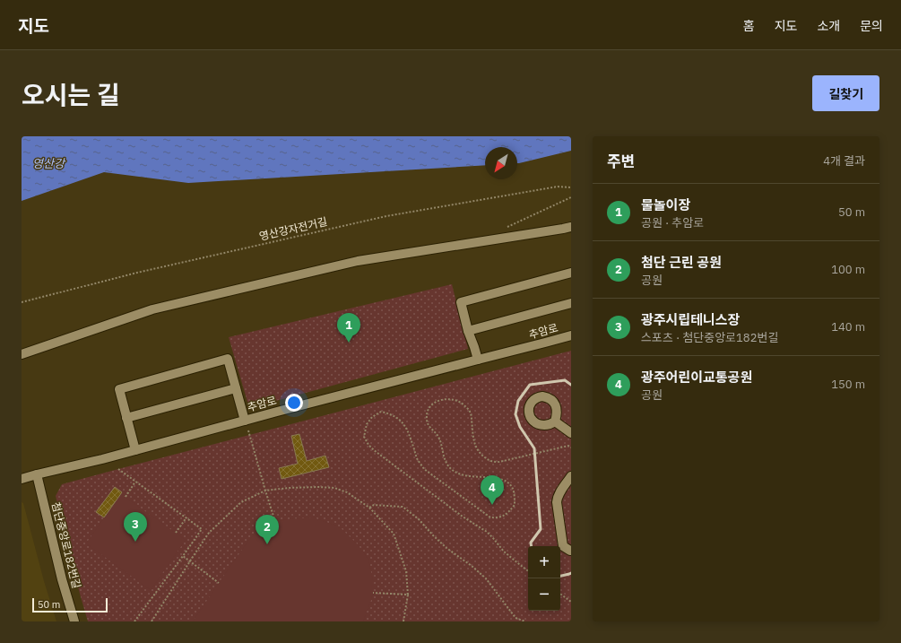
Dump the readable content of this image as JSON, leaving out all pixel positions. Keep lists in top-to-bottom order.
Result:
{
  "streets": {
    "street": ["추암로", "첨단중앙로182번길"],
    "path": ["영산강자전거길"]
  },
  "crossings": [
    ["추암로", "첨단중앙로182번길"]
  ],
  "water": ["영산강"],
  "scale_bar": "50 m",
  "north": "bottom left",
  "page": {
    "header": "지도",
    "nav": [
      "홈",
      "지도",
      "소개",
      "문의"
    ],
    "title": "오시는 길",
    "buttons": "길찾기",
    "heading": ["주변", "4개 결과"],
    "list": [
      {
        "mark": "1",
        "name": "물놀이장",
        "note": "공원 · 추암로",
        "value": "50 m"
      },
      {
        "mark": "2",
        "name": "첨단 근린 공원",
        "note": "공원",
        "value": "100 m"
      },
      {
        "mark": "3",
        "name": "광주시립테니스장",
        "note": "스포츠 · 첨단중앙로182번길",
        "value": "140 m"
      },
      {
        "mark": "4",
        "name": "광주어린이교통공원",
        "note": "공원",
        "value": "150 m"
      }
    ],
    "pins": [
      "1",
      "4",
      "3",
      "2"
    ],
    "map_buttons": ["+", "−"],
    "scale": "50 m"
  }
}
